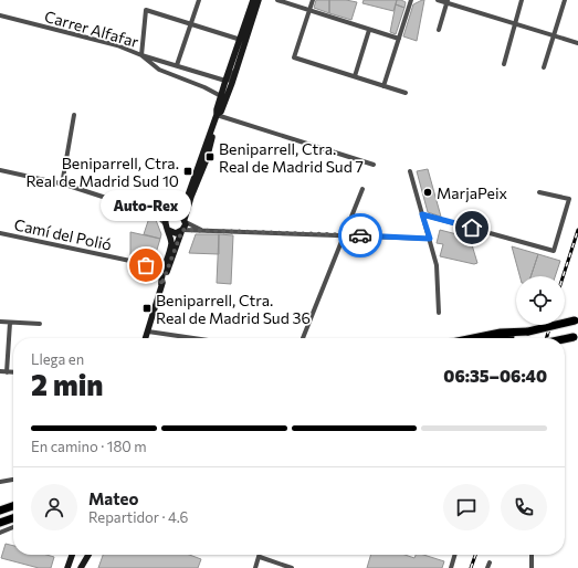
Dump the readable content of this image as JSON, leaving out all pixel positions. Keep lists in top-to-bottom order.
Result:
{
  "streets": {
    "street": ["Carrer Alfafar", "Camí del Polió"]
  },
  "places": {
    "transit": ["Beniparrell, Ctra. Real de Madrid Sud 7", "Beniparrell, Ctra. Real de Madrid Sud 10", "Beniparrell, Ctra. Real de Madrid Sud 36"],
    "other": ["MarjaPeix", "Auto-Rex"]
  },
  "page": {
    "bubble": "Auto-Rex",
    "heading": ["2 min", "Llega en", "06:35–06:40"],
    "panel": ["Mateo", "Repartidor · 4.6"],
    "bar": "En camino · 180 m"
  }
}
